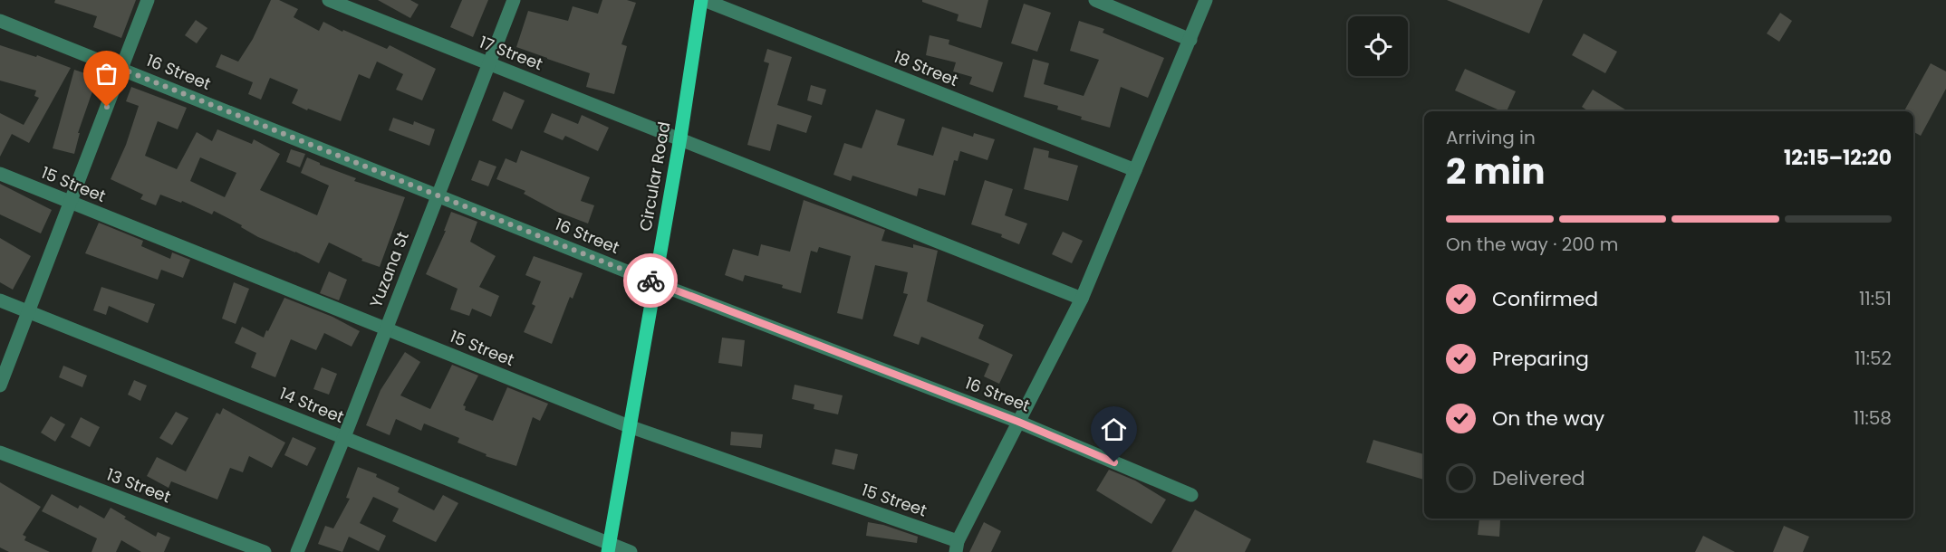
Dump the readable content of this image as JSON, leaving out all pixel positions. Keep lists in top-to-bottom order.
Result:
{
  "streets": {
    "main road": ["Circular Road"],
    "street": [
      "17 Street",
      "18 Street",
      "16 Street",
      "15 Street",
      "Yuzana St",
      "14 Street",
      "13 Street"
    ]
  },
  "crossings": [
    ["17 Street", "Circular Road"],
    ["17 Street", "Yuzana St"],
    ["18 Street", "Circular Road"],
    ["16 Street", "Circular Road"],
    ["16 Street", "Yuzana St"],
    ["Circular Road", "15 Street"],
    ["Circular Road", "14 Street"],
    ["15 Street", "Yuzana St"],
    ["Yuzana St", "14 Street"]
  ],
  "page": {
    "heading": ["2 min", "Arriving in", "12:15–12:20"],
    "bar": "On the way · 200 m",
    "list": [
      ["Confirmed", "11:51"],
      ["Preparing", "11:52"],
      ["On the way", "11:58"],
      "Delivered"
    ]
  }
}
